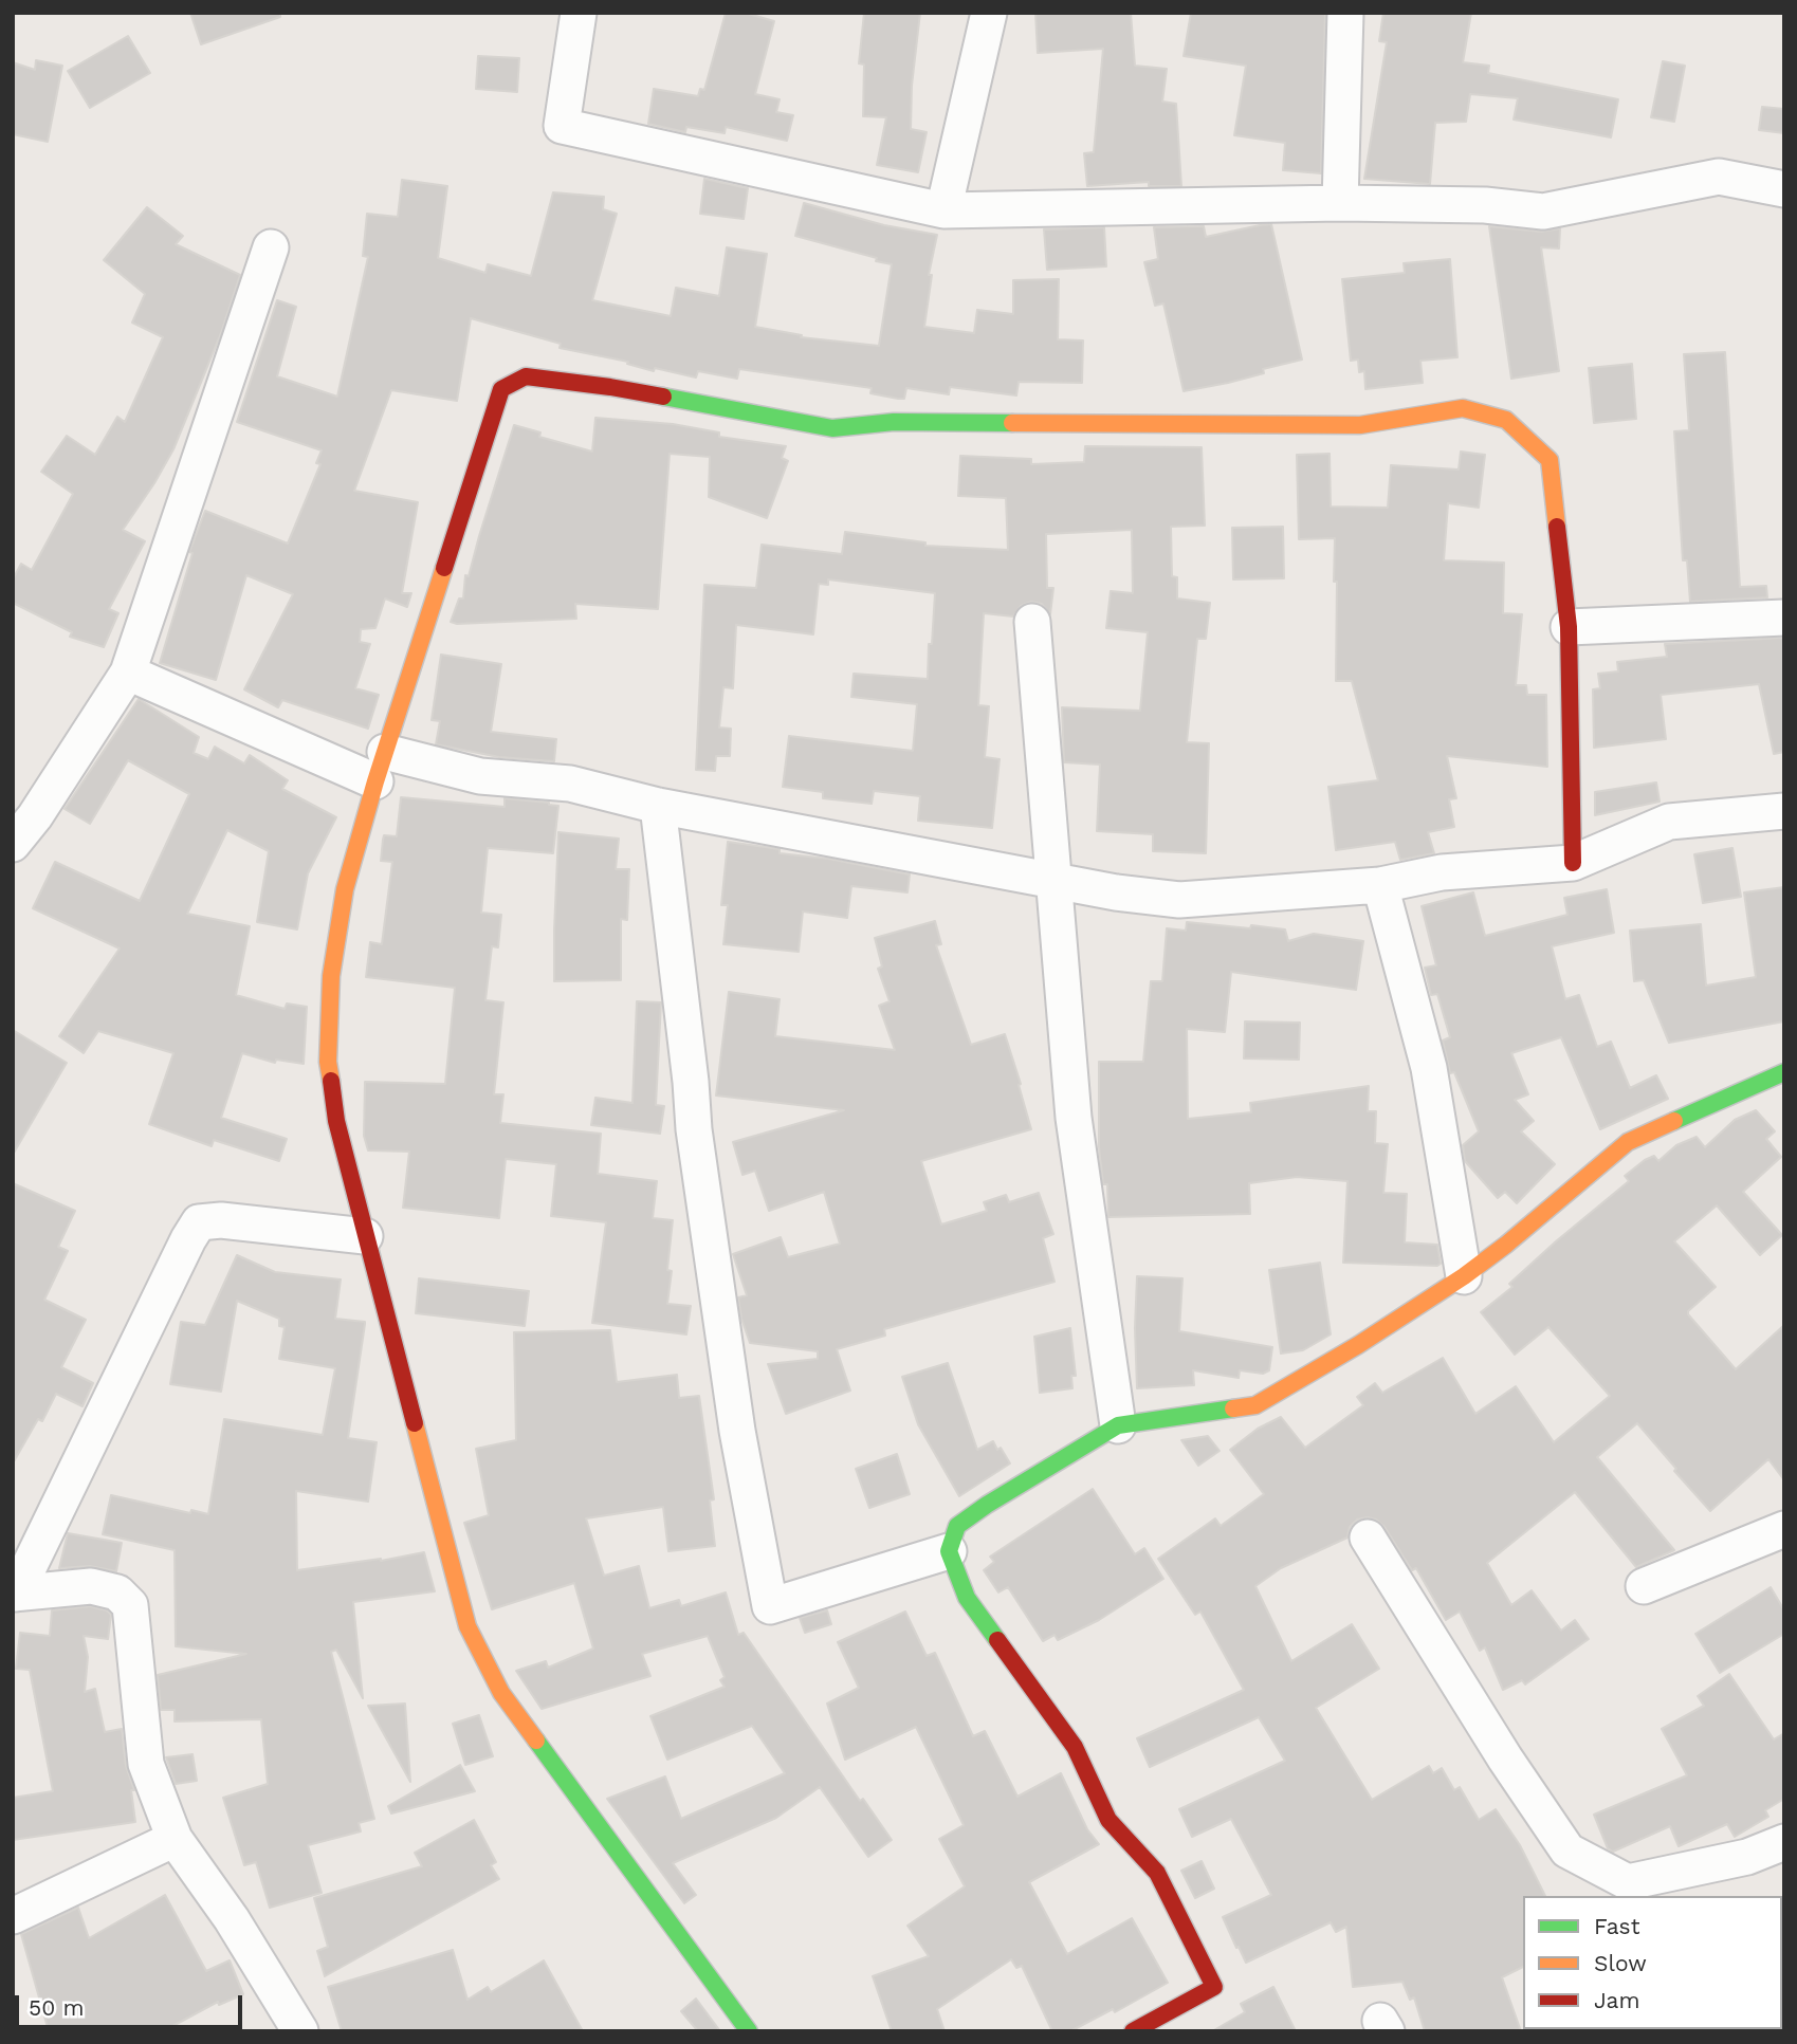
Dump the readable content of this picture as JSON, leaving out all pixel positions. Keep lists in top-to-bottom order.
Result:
{
  "legend": ["Fast", "Slow", "Jam"],
  "scale_bar": "50 m"
}
